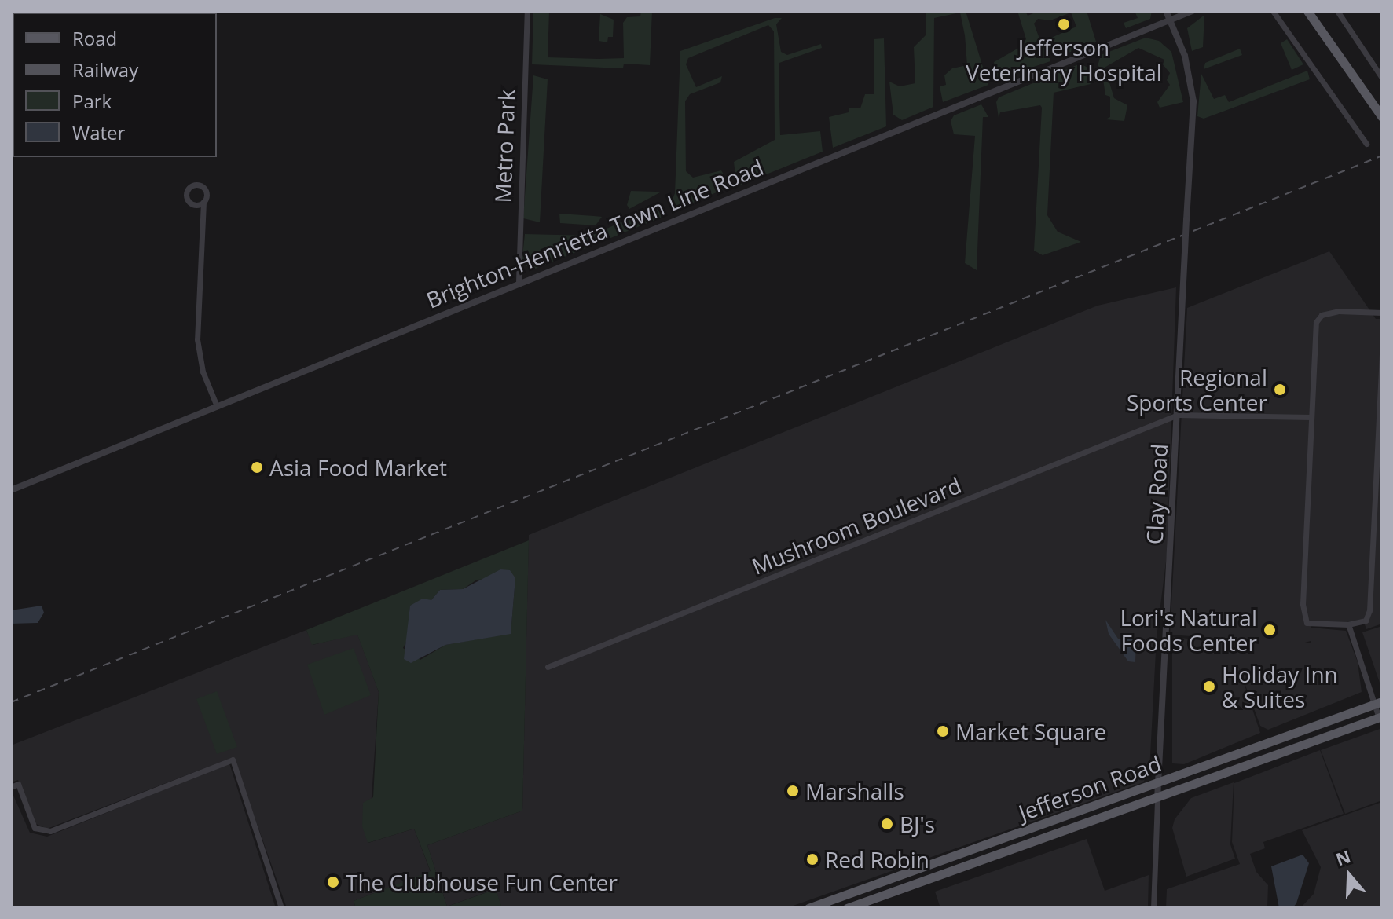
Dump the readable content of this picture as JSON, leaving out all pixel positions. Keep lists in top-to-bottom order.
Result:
{
  "streets": {
    "main road": ["Jefferson Road"],
    "street": [
      "Metro Park",
      "Brighton-Henrietta Town Line Road",
      "Clay Road",
      "Mushroom Boulevard"
    ]
  },
  "crossings": [
    ["Metro Park", "Brighton-Henrietta Town Line Road"],
    ["Brighton-Henrietta Town Line Road", "Clay Road"],
    ["Clay Road", "Mushroom Boulevard"],
    ["Clay Road", "Jefferson Road"]
  ],
  "places": [
    "Jefferson Veterinary Hospital",
    "Regional Sports Center",
    "Asia Food Market",
    "Lori's Natural Foods Center",
    "Holiday Inn & Suites",
    "Market Square",
    "Marshalls",
    "BJ's",
    "Red Robin",
    "The Clubhouse Fun Center"
  ],
  "legend": [
    "Road",
    "Railway",
    "Park",
    "Water"
  ],
  "north": "top"
}
